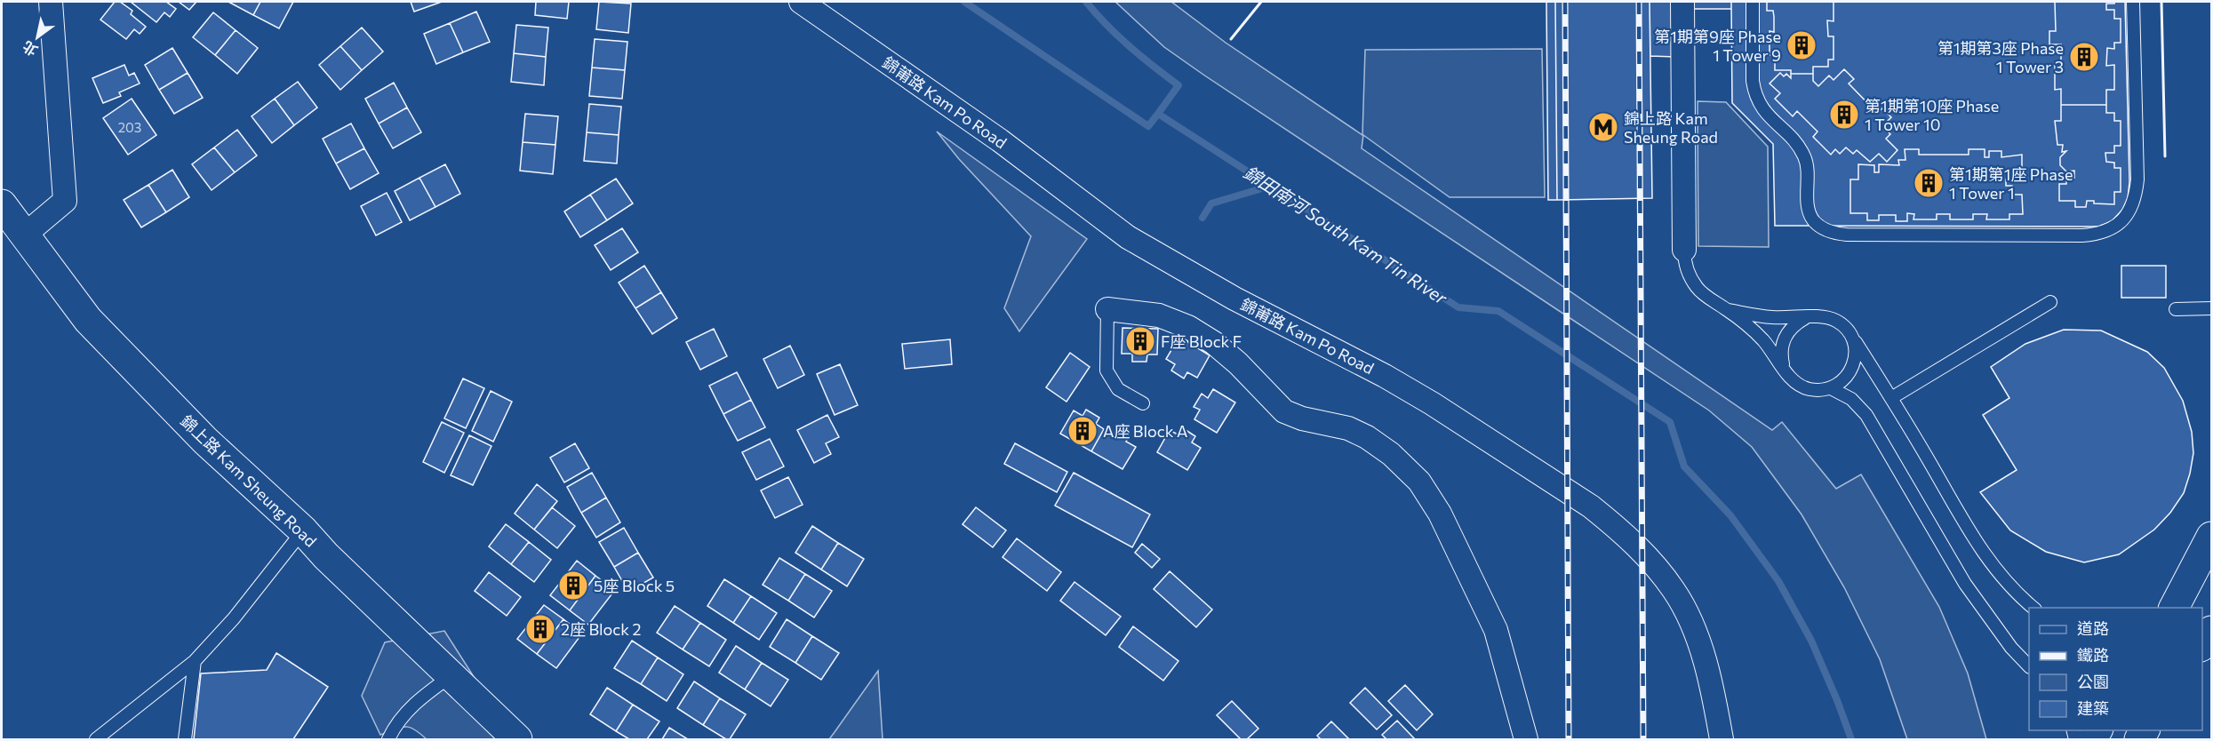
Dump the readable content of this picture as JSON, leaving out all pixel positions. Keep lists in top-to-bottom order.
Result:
{
  "streets": {
    "main road": ["錦上路 Kam Sheung Road"],
    "street": ["錦莆路 Kam Po Road"]
  },
  "water": ["錦田南河 South Kam Tin River"],
  "places": {
    "building": [
      "第1期第9座 Phase 1 Tower 9",
      "第1期第3座 Phase 1 Tower 3",
      "第1期第10座 Phase 1 Tower 10",
      "第1期第1座 Phase 1 Tower 1",
      "F座 Block F",
      "A座 Block A",
      "5座 Block 5",
      "2座 Block 2"
    ],
    "metro station": ["錦上路 Kam Sheung Road"]
  },
  "house_numbers": ["203"],
  "legend": [
    "道路",
    "鐵路",
    "公園",
    "建築"
  ],
  "north": "bottom left"
}
